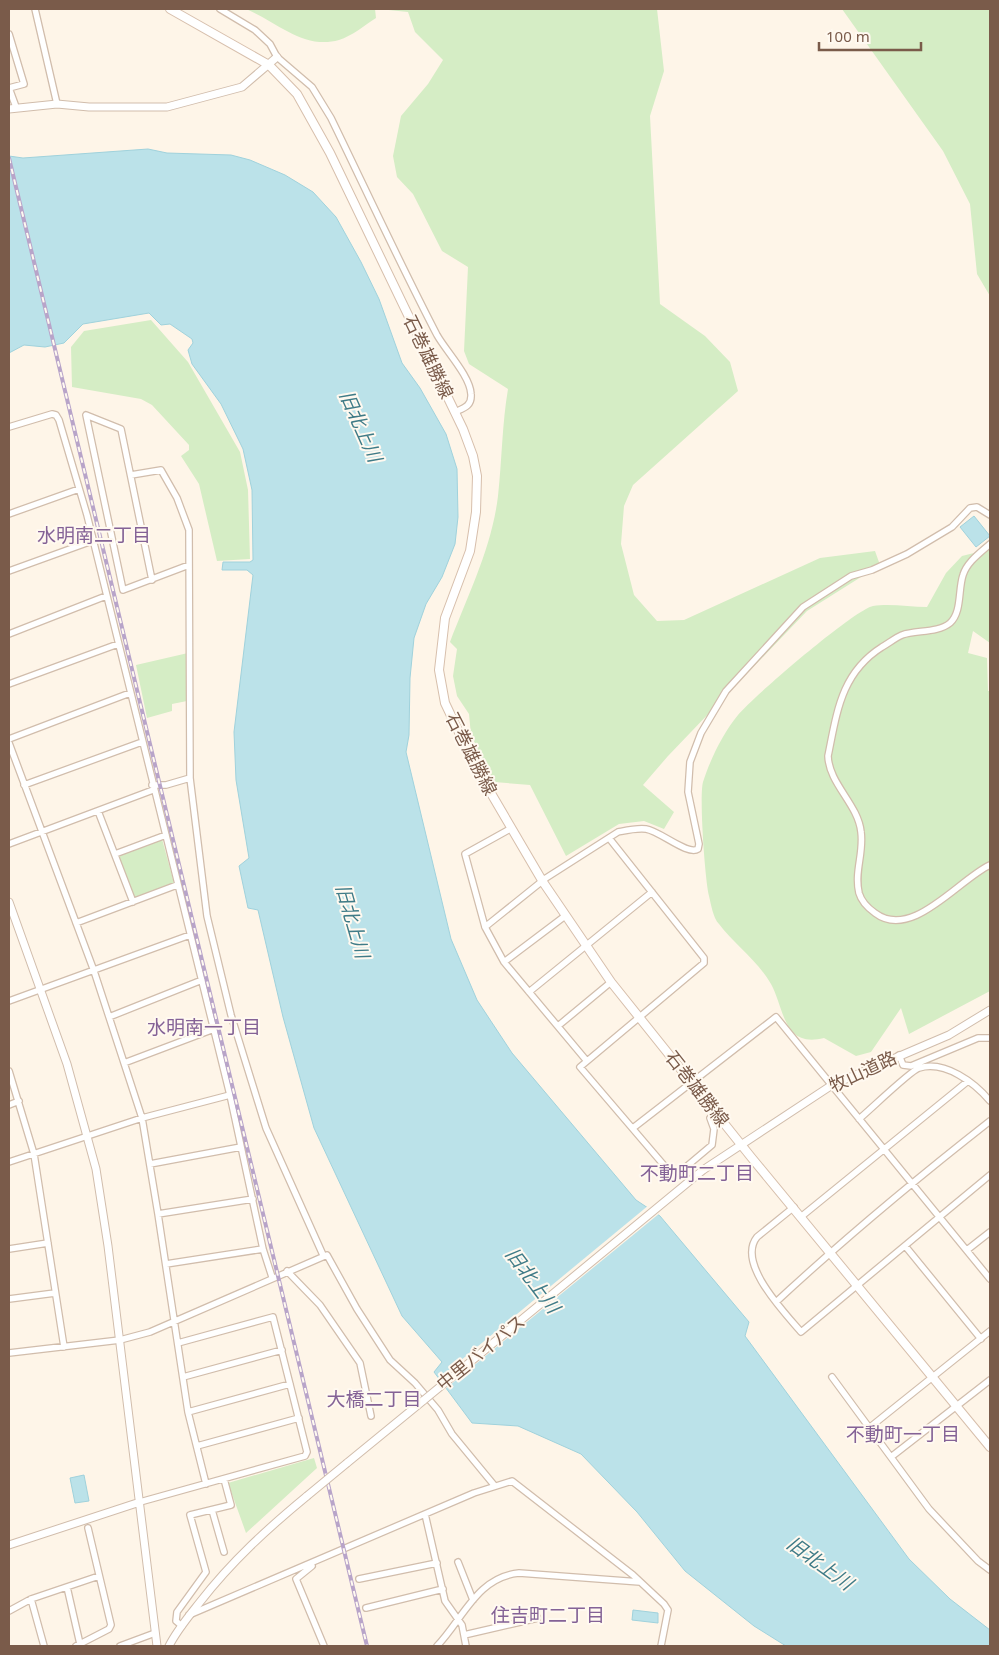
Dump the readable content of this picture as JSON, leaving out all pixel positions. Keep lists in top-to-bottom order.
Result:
{
  "streets": {
    "main road": ["石巻雄勝線"],
    "street": ["牧山道路", "中里バイパス"]
  },
  "crossings": [
    ["石巻雄勝線", "牧山道路"],
    ["石巻雄勝線", "中里バイパス"],
    ["牧山道路", "中里バイパス"]
  ],
  "districts": [
    "水明南二丁目",
    "水明南一丁目",
    "不動町二丁目",
    "大橋二丁目",
    "不動町一丁目",
    "住吉町二丁目"
  ],
  "water": ["旧北上川"],
  "scale_bar": "100 m"
}
